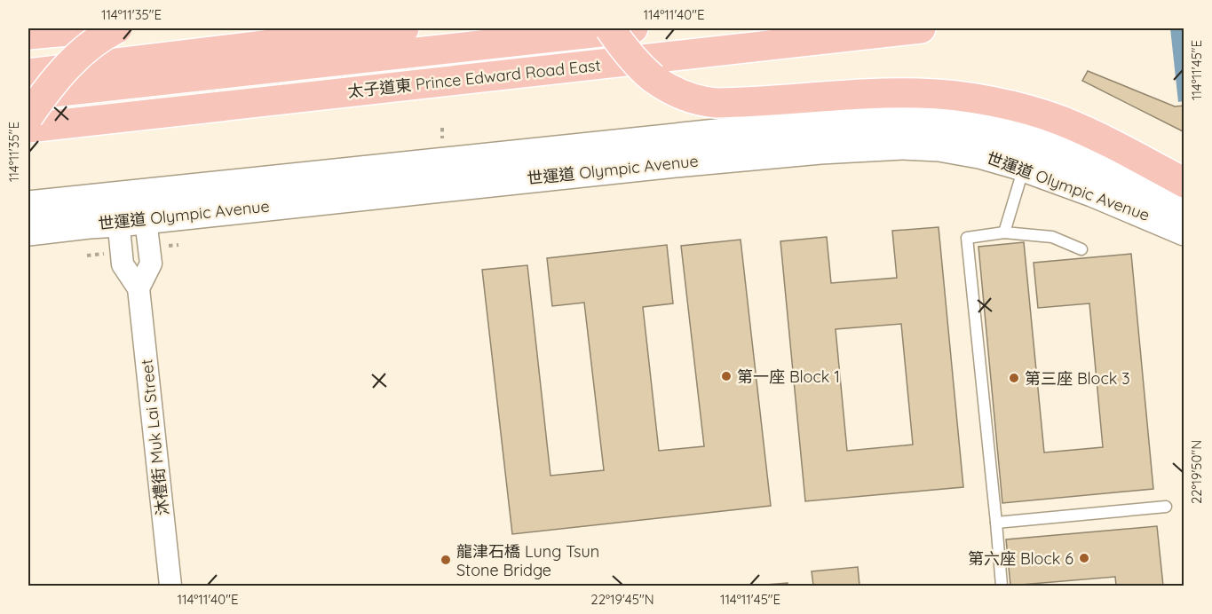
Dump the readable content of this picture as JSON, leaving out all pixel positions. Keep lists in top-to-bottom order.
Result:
{
  "streets": {
    "main road": ["太子道東 Prince Edward Road East", "世運道 Olympic Avenue"],
    "street": ["沐禮街 Muk Lai Street"]
  },
  "crossings": [
    ["世運道 Olympic Avenue", "沐禮街 Muk Lai Street"]
  ],
  "places": [
    "第一座 Block 1",
    "第三座 Block 3",
    "第六座 Block 6",
    "龍津石橋 Lung Tsun Stone Bridge"
  ],
  "coordinates": [
    "114°11'35\"E",
    "114°11'40\"E",
    "114°11'45\"E",
    "22°19'50\"N",
    "22°19'45\"N"
  ]
}
